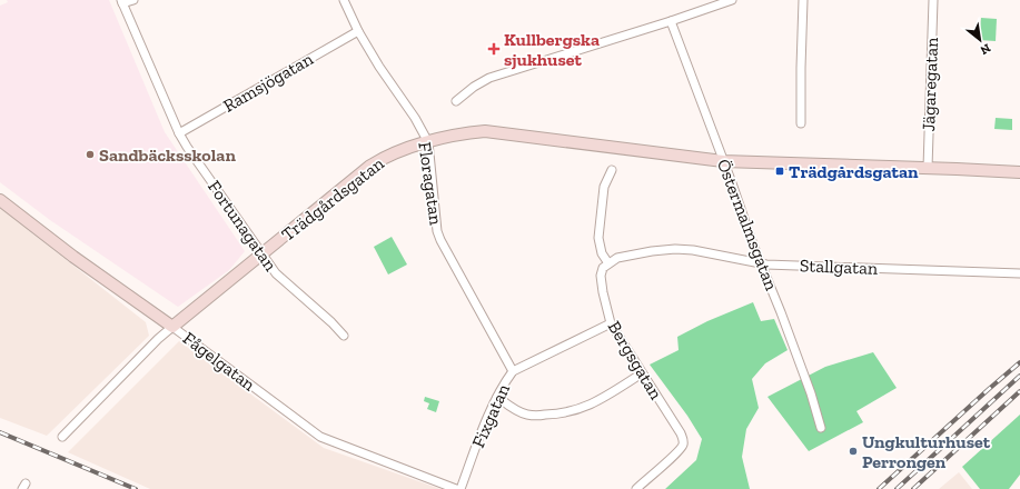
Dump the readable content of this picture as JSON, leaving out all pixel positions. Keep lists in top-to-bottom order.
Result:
{
  "streets": {
    "street": [
      "Ramsjögatan",
      "Jägaregatan",
      "Floragatan",
      "Trädgårdsgatan",
      "Östermalmsgatan",
      "Fortunagatan",
      "Stallgatan",
      "Bergsgatan",
      "Fågelgatan",
      "Fixgatan"
    ]
  },
  "crossings": [
    ["Ramsjögatan", "Floragatan"],
    ["Ramsjögatan", "Fortunagatan"],
    ["Jägaregatan", "Trädgårdsgatan"],
    ["Floragatan", "Trädgårdsgatan"],
    ["Floragatan", "Fixgatan"],
    ["Trädgårdsgatan", "Östermalmsgatan"],
    ["Trädgårdsgatan", "Fortunagatan"],
    ["Trädgårdsgatan", "Fågelgatan"],
    ["Östermalmsgatan", "Stallgatan"],
    ["Stallgatan", "Bergsgatan"],
    ["Bergsgatan", "Fixgatan"]
  ],
  "places": {
    "health": ["Kullbergska sjukhuset"],
    "other": ["Sandbäcksskolan", "Ungkulturhuset Perrongen"],
    "transit": ["Trädgårdsgatan"]
  },
  "north": "bottom right"
}
